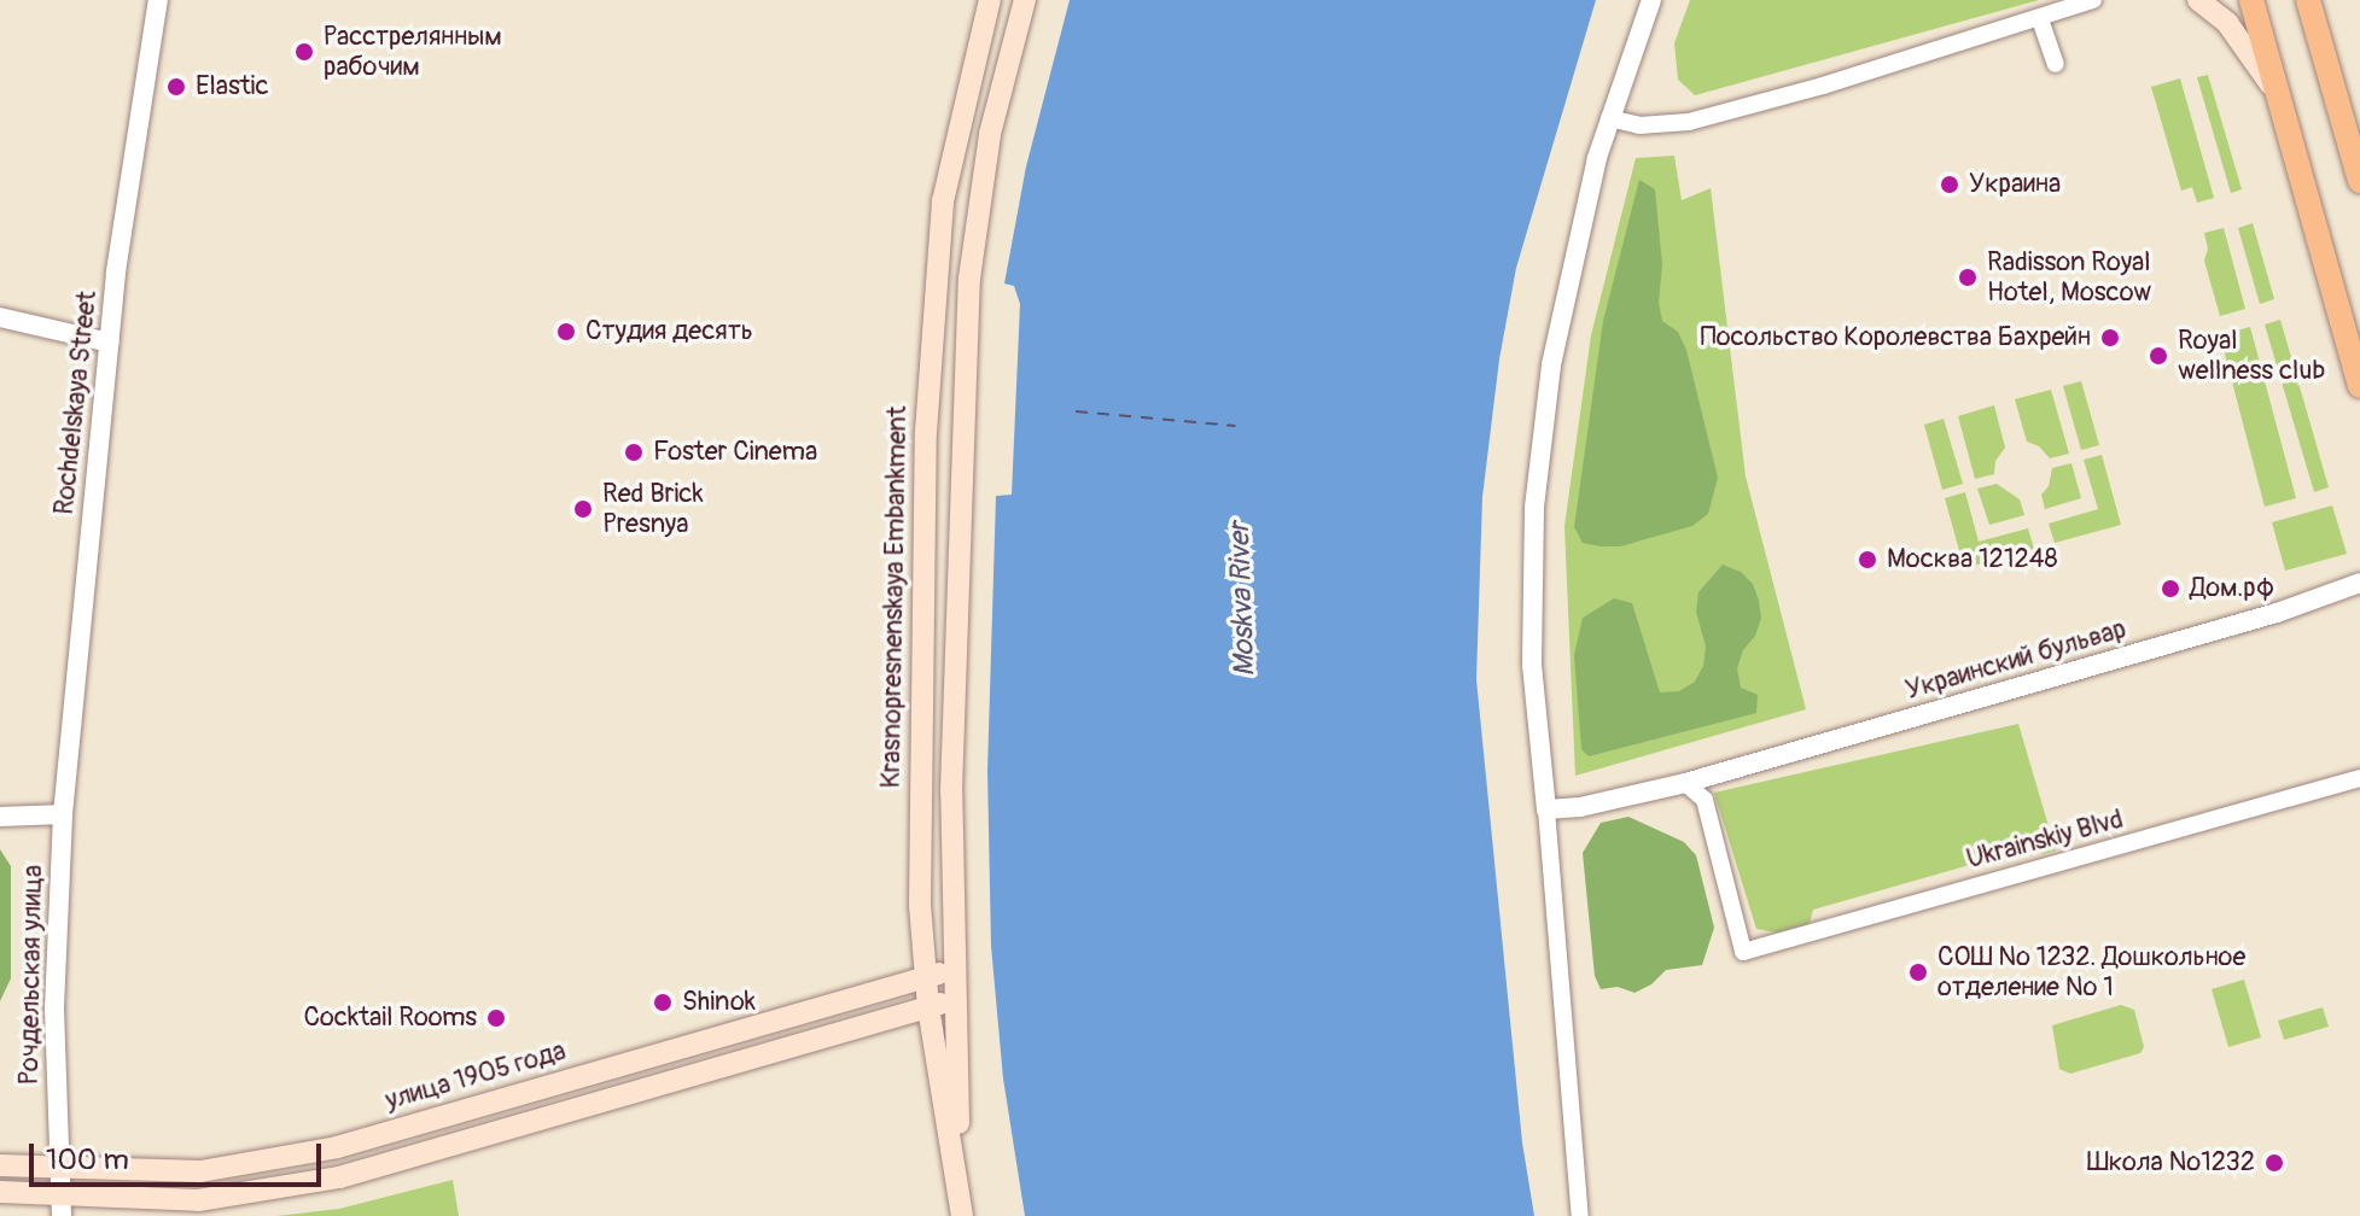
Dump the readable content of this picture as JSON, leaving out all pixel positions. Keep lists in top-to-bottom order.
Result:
{
  "streets": {
    "main road": ["Krasnopresnenskaya Embankment", "улица 1905 года"],
    "street": [
      "Rochdelskaya Street",
      "Украинский бульвар",
      "Ukrainskiy Blvd",
      "Рочдельская улица"
    ]
  },
  "crossings": [
    ["Rochdelskaya Street", "Рочдельская улица"],
    ["Krasnopresnenskaya Embankment", "улица 1905 года"],
    ["Украинский бульвар", "Ukrainskiy Blvd"],
    ["Рочдельская улица", "улица 1905 года"]
  ],
  "water": ["Moskva River"],
  "places": [
    "Расстрелянным рабочим",
    "Elastic",
    "Украина",
    "Radisson Royal Hotel, Moscow",
    "Студия десять",
    "Посольство Королевства Бахрейн",
    "Royal wellness club",
    "Foster Cinema",
    "Red Brick Presnya",
    "Москва 121248",
    "Дом.рф",
    "СОШ № 1232. Дошкольное отделение № 1",
    "Shinok",
    "Cocktail Rooms",
    "Школа №1232"
  ],
  "scale_bar": "100 m"
}
